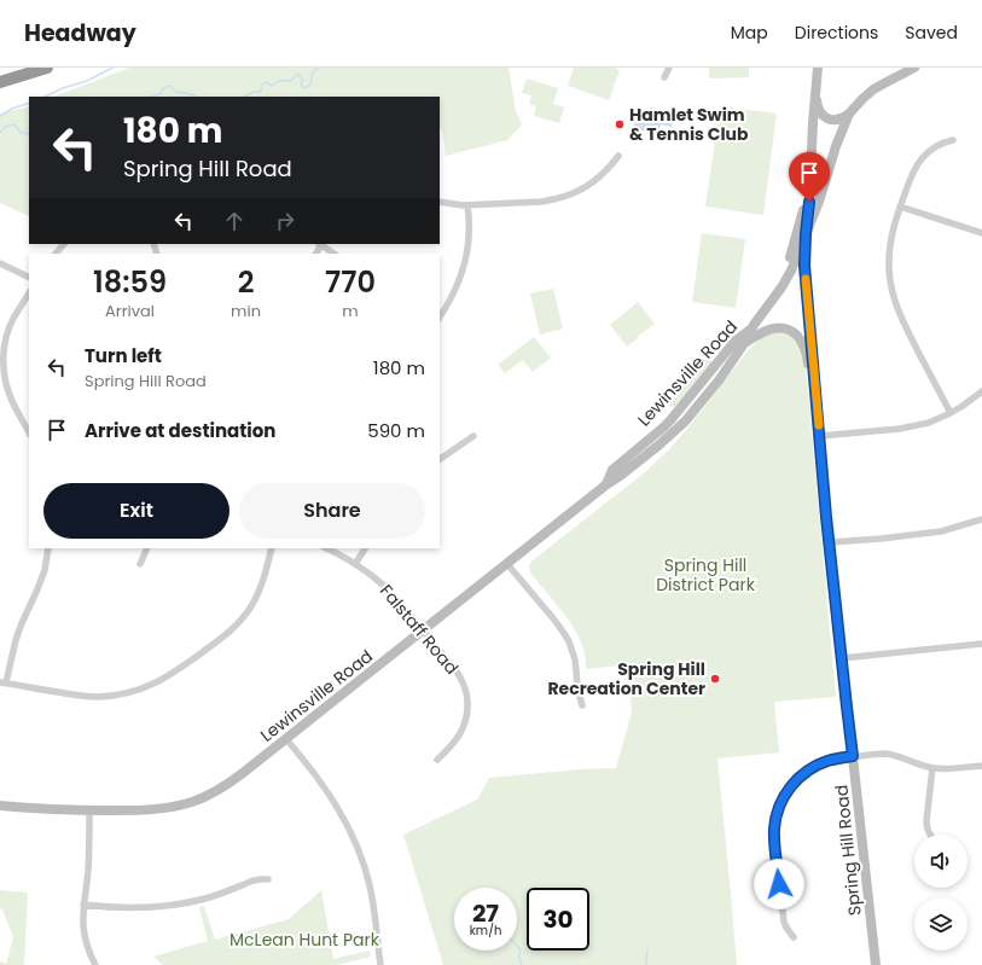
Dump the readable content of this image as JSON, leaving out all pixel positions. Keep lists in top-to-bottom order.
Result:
{
  "streets": {
    "main road": ["Lewinsville Road", "Spring Hill Road"],
    "street": ["Falstaff Road"]
  },
  "crossings": [
    ["Lewinsville Road", "Falstaff Road"],
    ["Lewinsville Road", "Spring Hill Road"]
  ],
  "parks": ["Spring Hill District Park", "McLean Hunt Park"],
  "places": ["Hamlet Swim & Tennis Club", "Spring Hill Recreation Center"],
  "page": {
    "header": "Headway",
    "nav": ["Map", "Directions", "Saved"],
    "turn": ["180 m", "Spring Hill Road"],
    "eta": [
      "18:59",
      "Arrival",
      "2",
      "min",
      "770",
      "m"
    ],
    "list": [
      {
        "name": "Turn left",
        "note": "Spring Hill Road",
        "value": "180 m"
      },
      {
        "name": "Arrive at destination",
        "value": "590 m"
      }
    ],
    "buttons": ["Exit", "Share"],
    "speed": "27 km/h",
    "limit": "30"
  }
}
